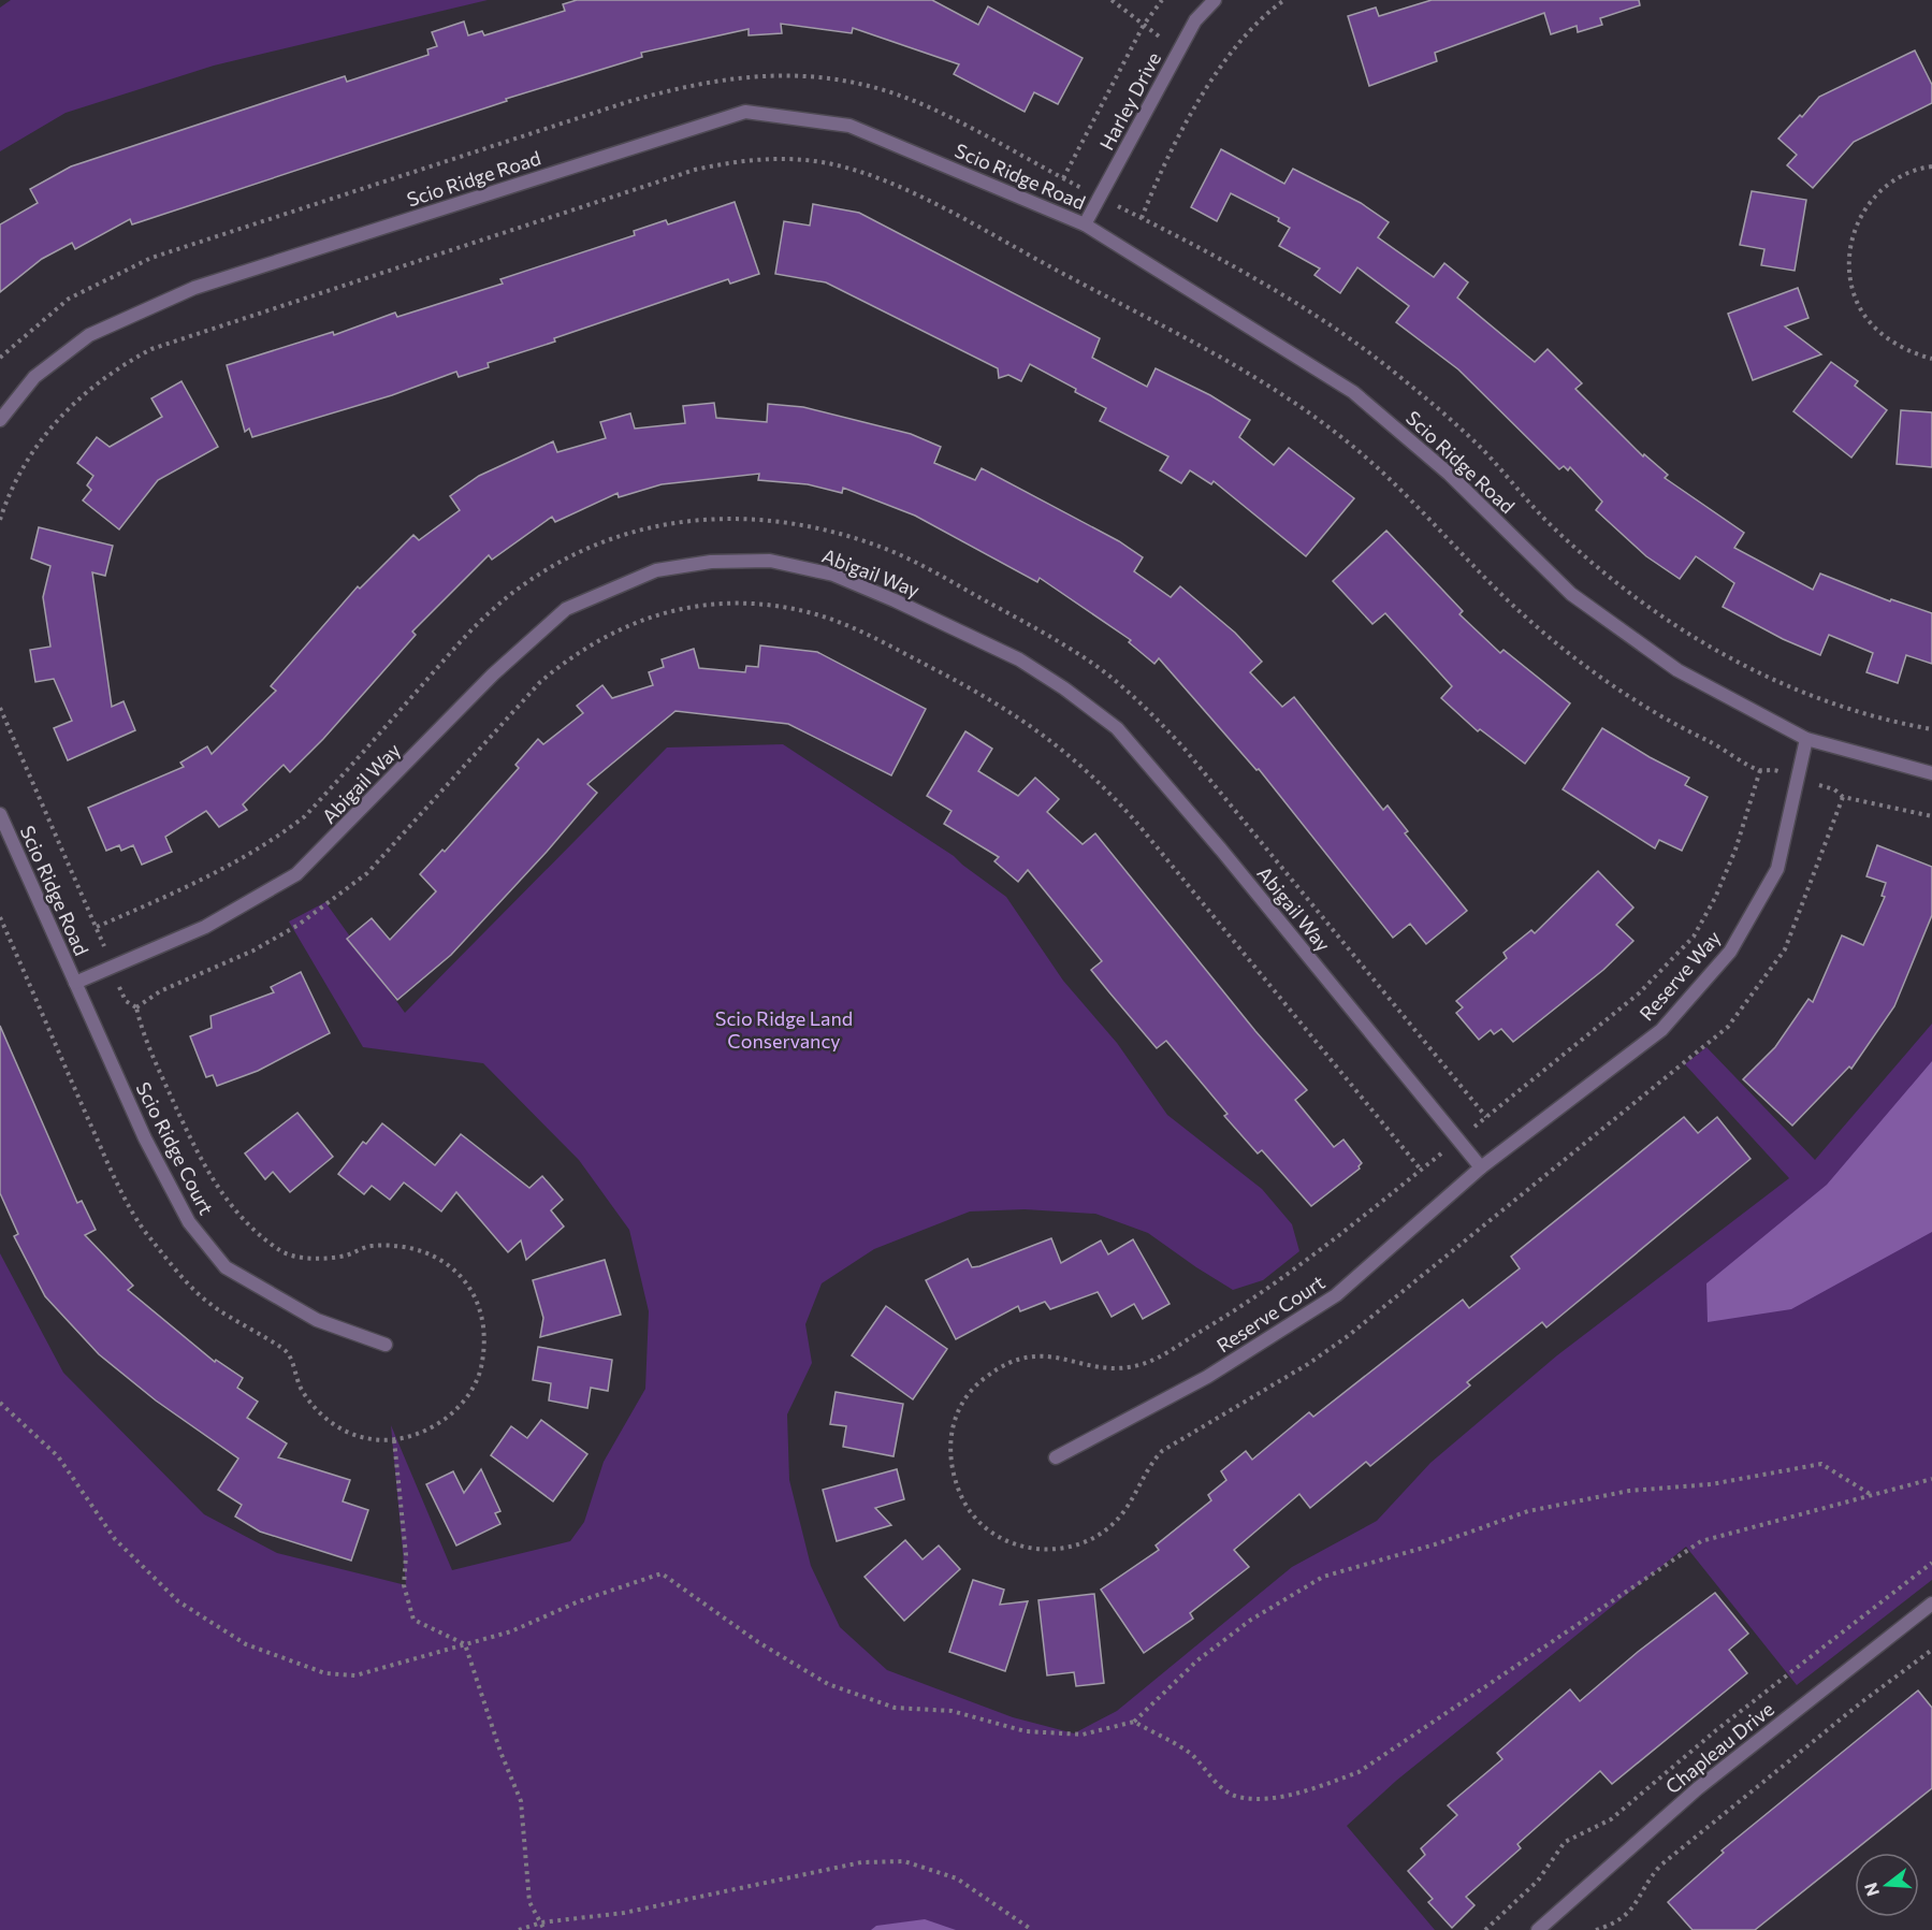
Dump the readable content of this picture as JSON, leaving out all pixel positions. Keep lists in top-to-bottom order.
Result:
{
  "streets": {
    "street": [
      "Harley Drive",
      "Scio Ridge Road",
      "Abigail Way",
      "Reserve Way",
      "Scio Ridge Court",
      "Reserve Court",
      "Chapleau Drive"
    ]
  },
  "crossings": [
    ["Harley Drive", "Scio Ridge Road"],
    ["Scio Ridge Road", "Abigail Way"],
    ["Scio Ridge Road", "Reserve Way"],
    ["Scio Ridge Road", "Scio Ridge Court"],
    ["Abigail Way", "Reserve Way"],
    ["Abigail Way", "Scio Ridge Court"],
    ["Abigail Way", "Reserve Court"],
    ["Reserve Way", "Reserve Court"]
  ],
  "parks": ["Scio Ridge Land Conservancy"],
  "north": "left"
}
